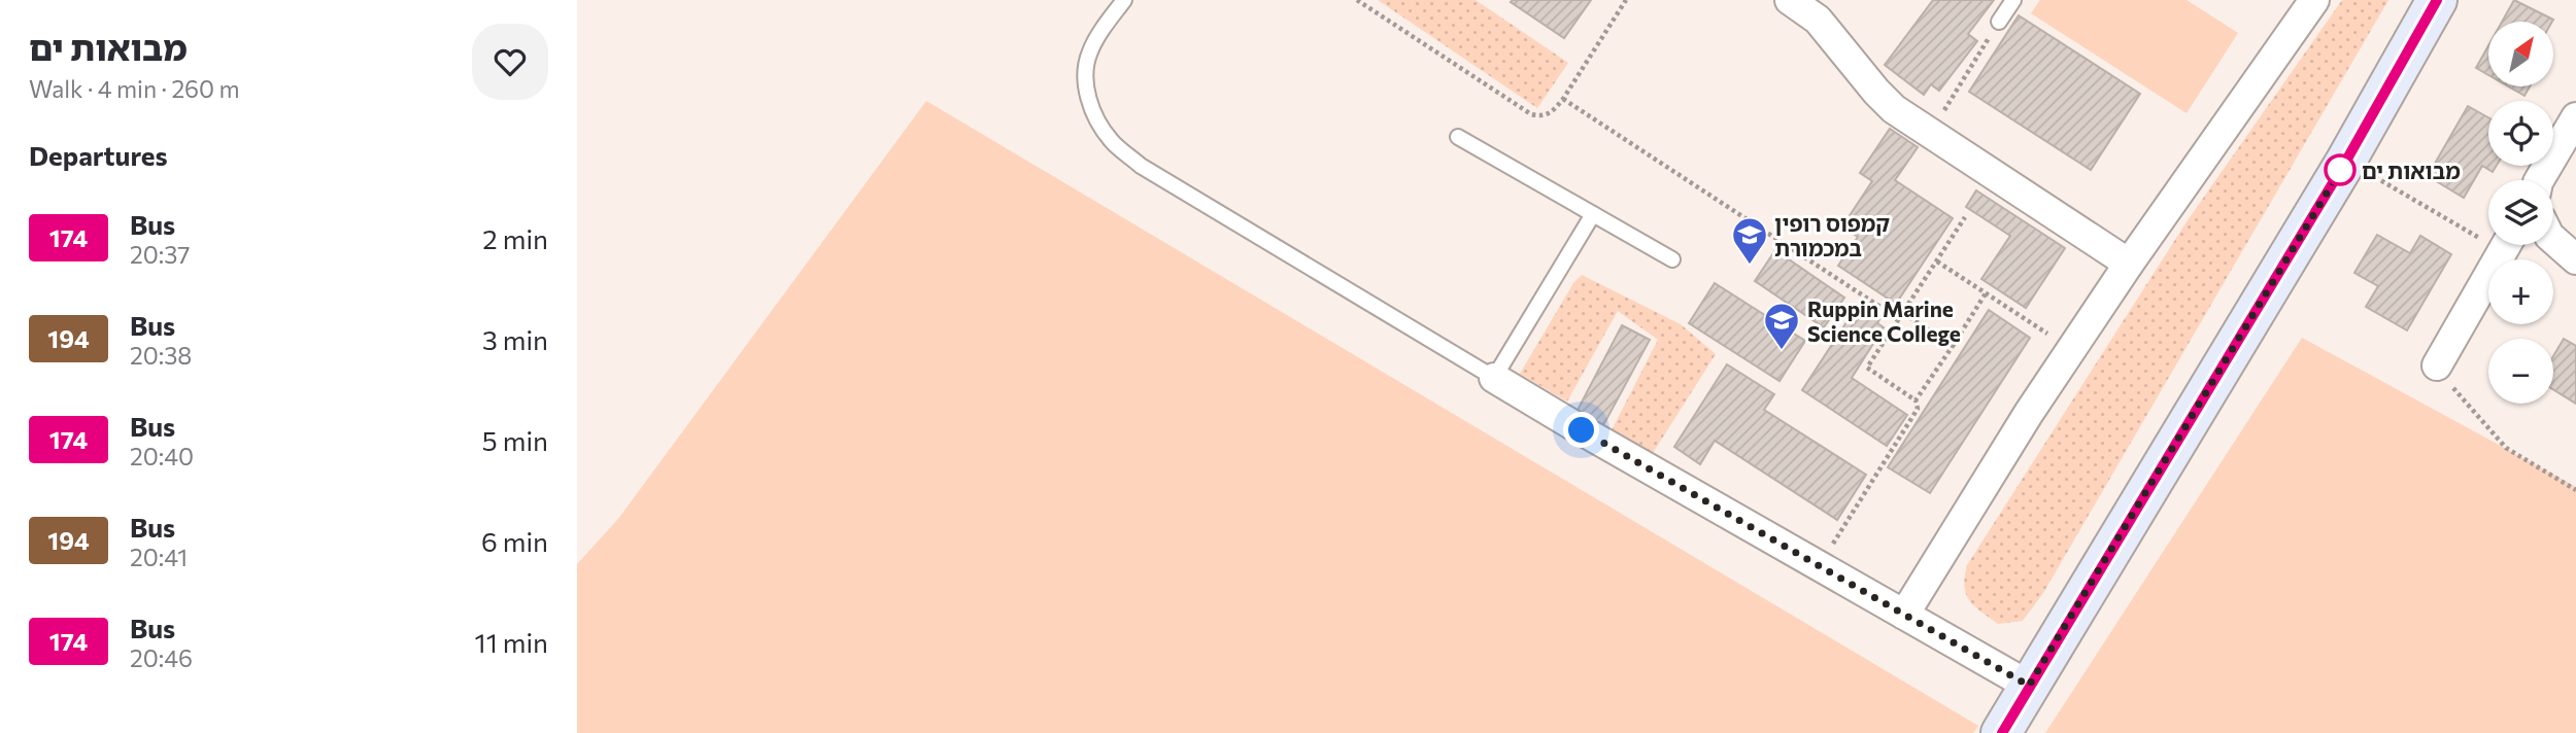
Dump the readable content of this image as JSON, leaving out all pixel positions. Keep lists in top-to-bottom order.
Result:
{
  "places": {
    "other": ["מבואות ים"],
    "school or university": ["קמפוס רופין במכמורת", "Ruppin Marine Science College"]
  },
  "lines": ["bus line 174"],
  "north": "top right",
  "page": {
    "heading": [
      ["מבואות ים", "Walk · 4 min · 260 m"],
      "Departures"
    ],
    "map_buttons": ["+", "−"],
    "list": [
      {
        "mark": "174",
        "name": "Bus",
        "note": "20:37",
        "value": "2 min"
      },
      {
        "mark": "194",
        "name": "Bus",
        "note": "20:38",
        "value": "3 min"
      },
      {
        "mark": "174",
        "name": "Bus",
        "note": "20:40",
        "value": "5 min"
      },
      {
        "mark": "194",
        "name": "Bus",
        "note": "20:41",
        "value": "6 min"
      },
      {
        "mark": "174",
        "name": "Bus",
        "note": "20:46",
        "value": "11 min"
      }
    ]
  }
}
